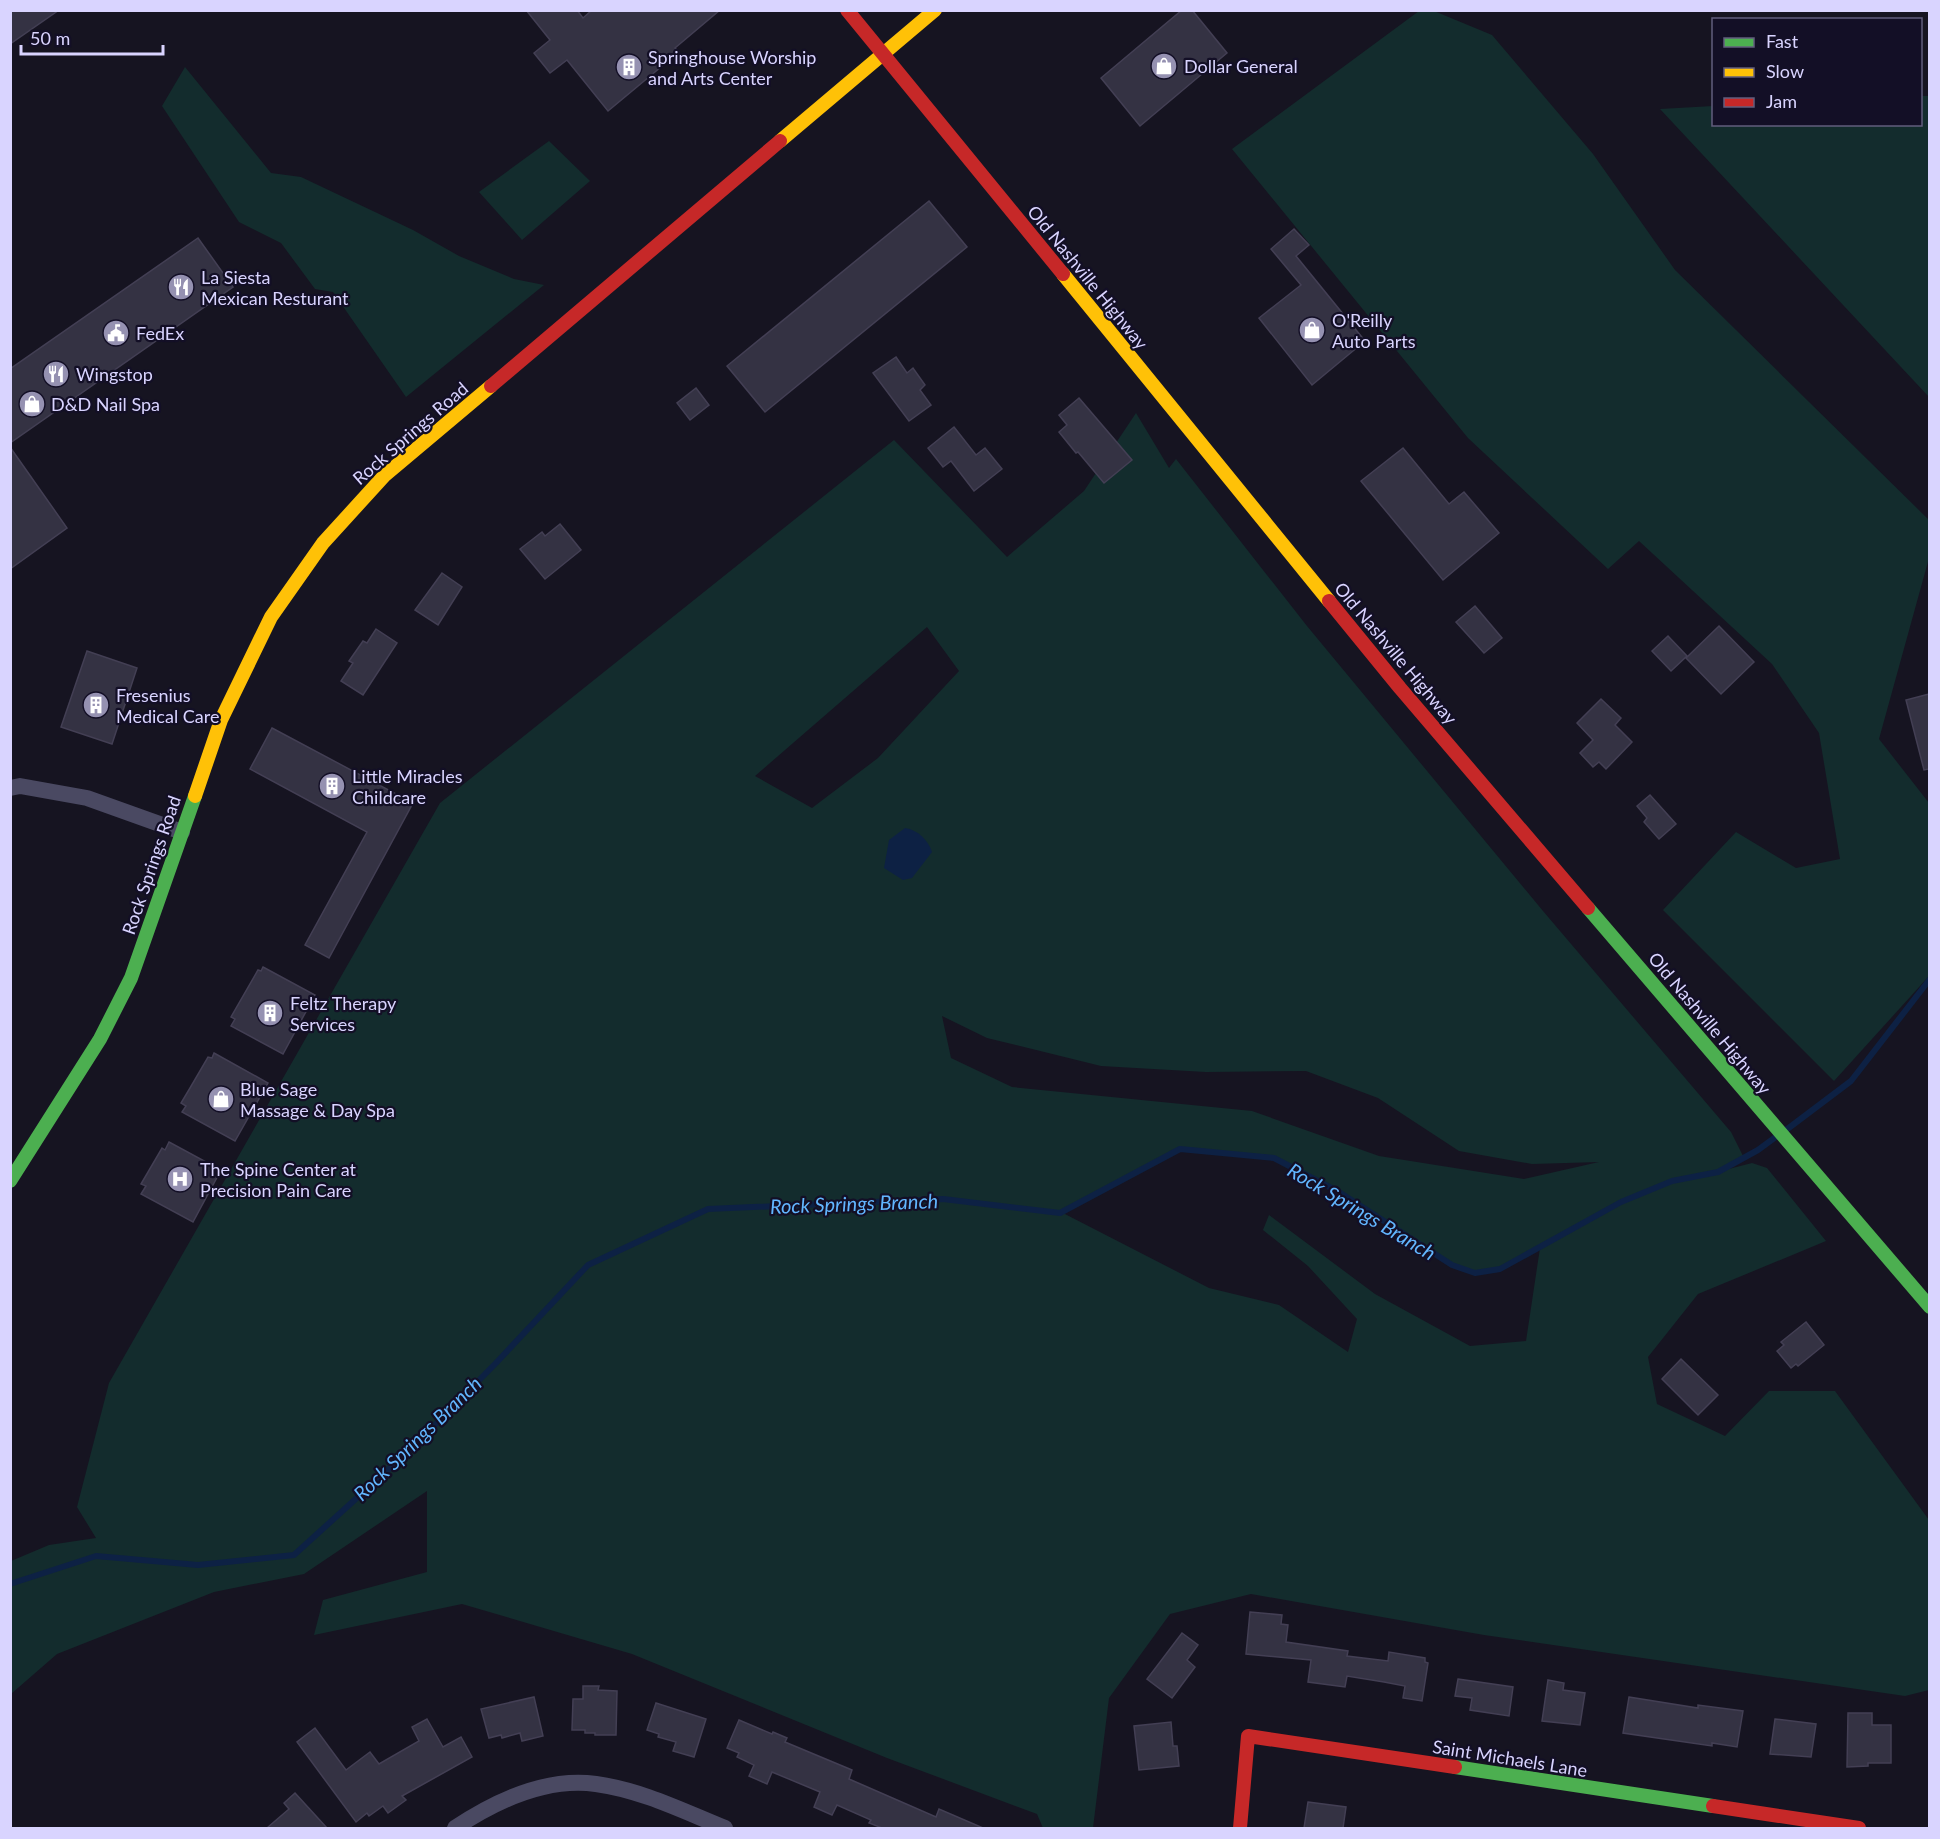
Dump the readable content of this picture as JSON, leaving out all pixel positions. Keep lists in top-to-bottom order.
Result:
{
  "streets": {
    "street": ["Old Nashville Highway", "Rock Springs Road", "Saint Michaels Lane"]
  },
  "crossings": [
    ["Old Nashville Highway", "Rock Springs Road"]
  ],
  "water": ["Rock Springs Branch"],
  "places": {
    "shop": [
      "Dollar General",
      "O'Reilly Auto Parts",
      "D&D Nail Spa",
      "Blue Sage Massage & Day Spa"
    ],
    "building": [
      "Springhouse Worship and Arts Center",
      "Fresenius Medical Care",
      "Little Miracles Childcare",
      "Feltz Therapy Services"
    ],
    "restaurant": ["La Siesta Mexican Resturant", "Wingstop"],
    "public building": ["FedEx"],
    "hospital": ["The Spine Center at Precision Pain Care"]
  },
  "legend": ["Fast", "Slow", "Jam"],
  "scale_bar": "50 m"
}
